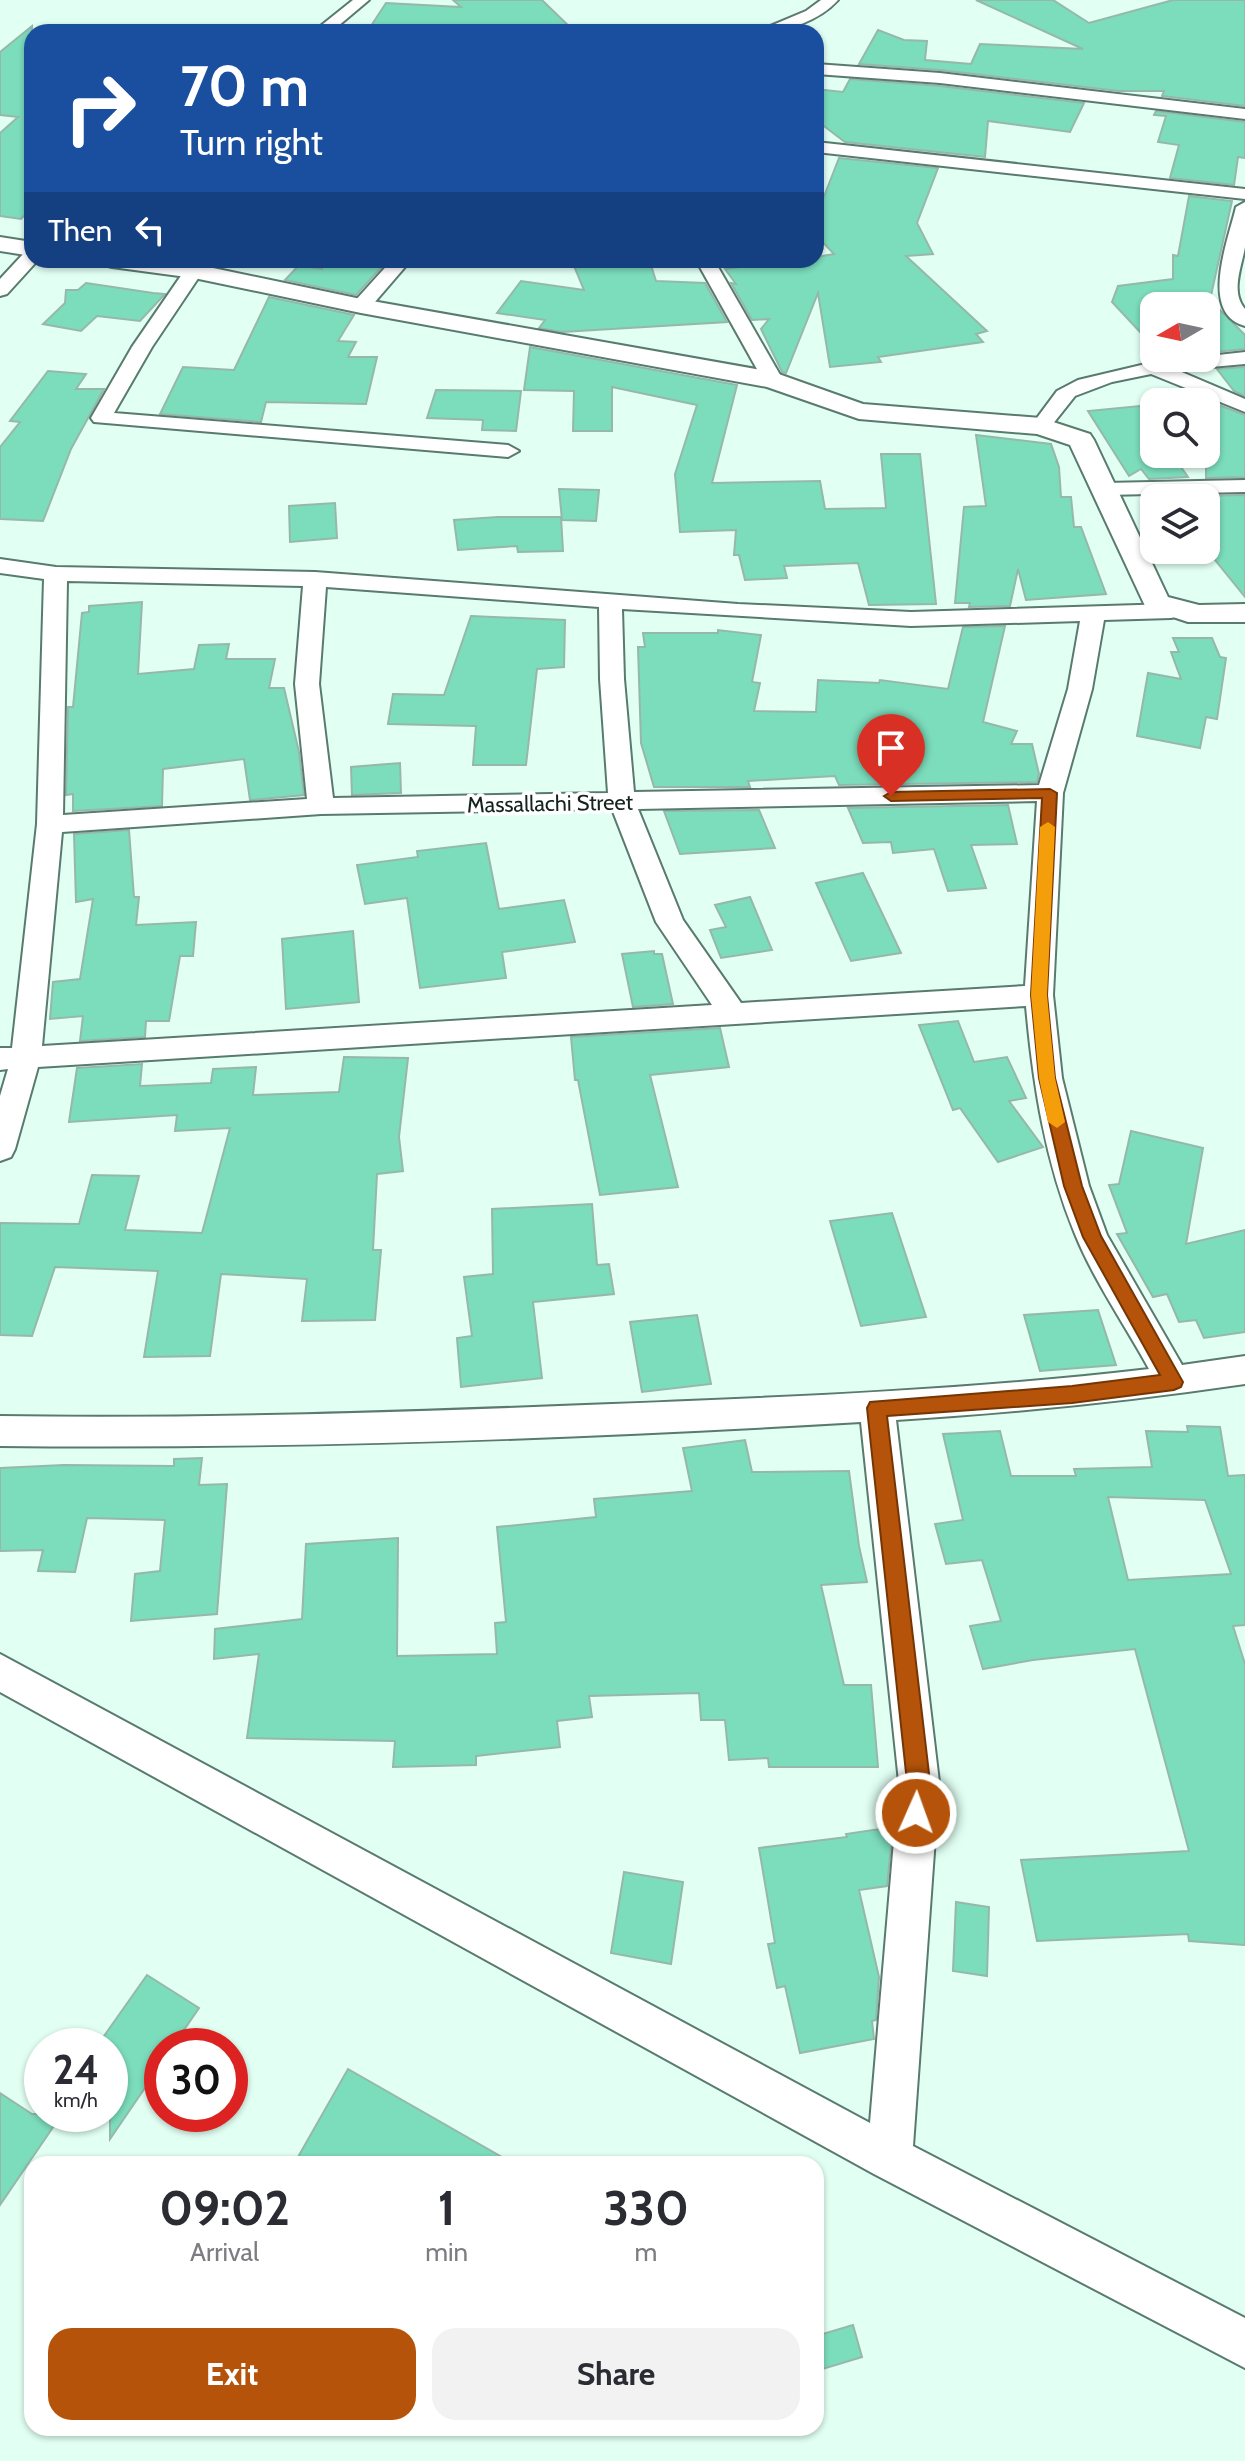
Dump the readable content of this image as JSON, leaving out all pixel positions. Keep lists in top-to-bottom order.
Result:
{
  "streets": {
    "street": ["Massallachi Street"]
  },
  "north": "left",
  "page": {
    "turn": ["70 m", "Turn right"],
    "then": "Then",
    "speed": "24 km/h",
    "limit": "30",
    "eta": [
      "09:02",
      "Arrival",
      "1",
      "min",
      "330",
      "m"
    ],
    "buttons": ["Exit", "Share"]
  }
}
